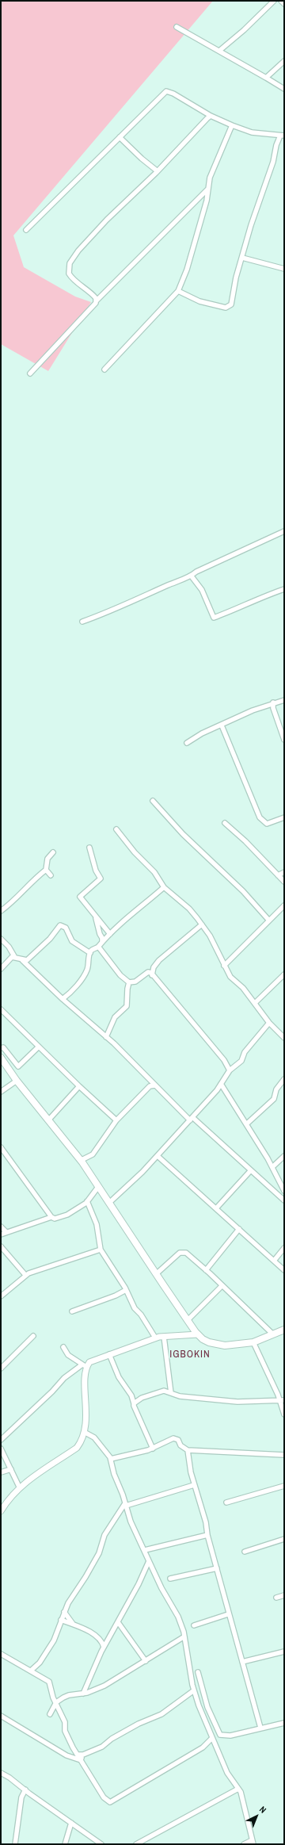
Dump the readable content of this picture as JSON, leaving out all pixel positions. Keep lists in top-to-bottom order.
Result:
{
  "districts": ["IGBOKIN"],
  "north": "top right"
}
